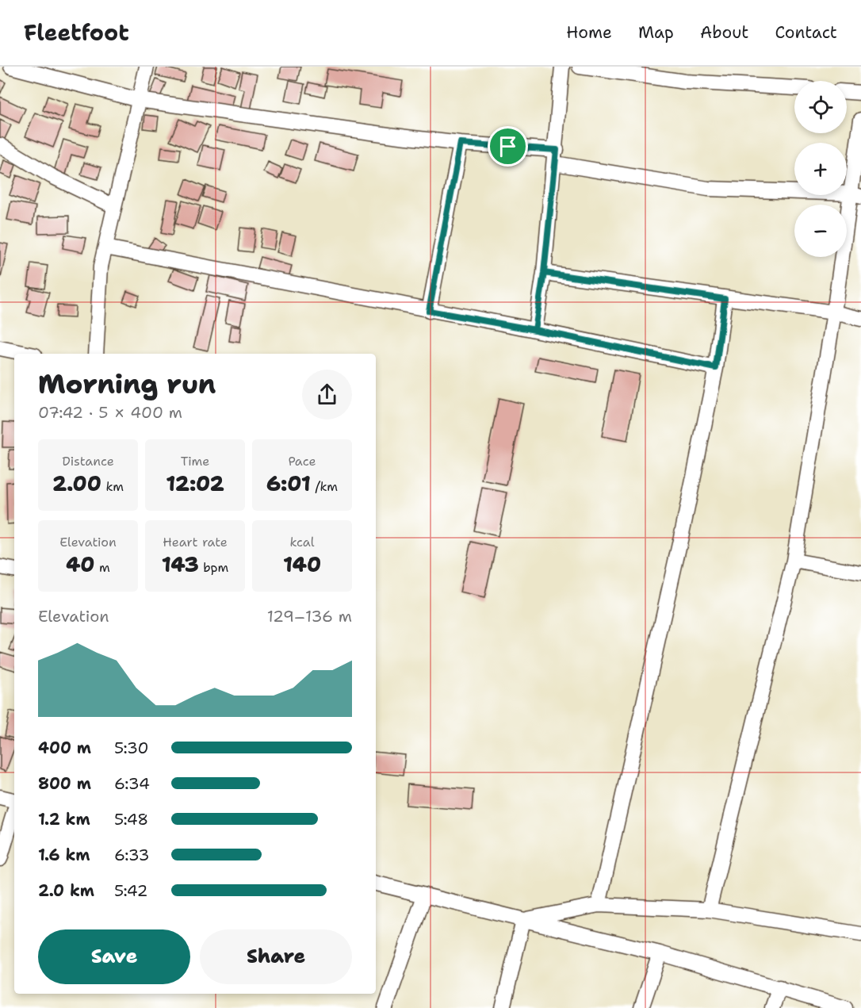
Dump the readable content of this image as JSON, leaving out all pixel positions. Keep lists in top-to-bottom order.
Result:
{
  "page": {
    "header": "Fleetfoot",
    "nav": [
      "Home",
      "Map",
      "About",
      "Contact"
    ],
    "map_buttons": ["+", "−"],
    "heading": ["Morning run", "07:42 · 5 × 400 m"],
    "stats": [
      ["Distance", "2.00 km"],
      ["Time", "12:02"],
      ["Pace", "6:01 /km"],
      ["Elevation", "40 m"],
      ["Heart rate", "143 bpm"],
      ["kcal", "140"]
    ],
    "chart": ["Elevation", "129–136 m"],
    "list": [
      {
        "name": "400 m",
        "note": "5:30"
      },
      {
        "name": "800 m",
        "note": "6:34"
      },
      {
        "name": "1.2 km",
        "note": "5:48"
      },
      {
        "name": "1.6 km",
        "note": "6:33"
      },
      {
        "name": "2.0 km",
        "note": "5:42"
      }
    ],
    "buttons": ["Save", "Share"]
  }
}
